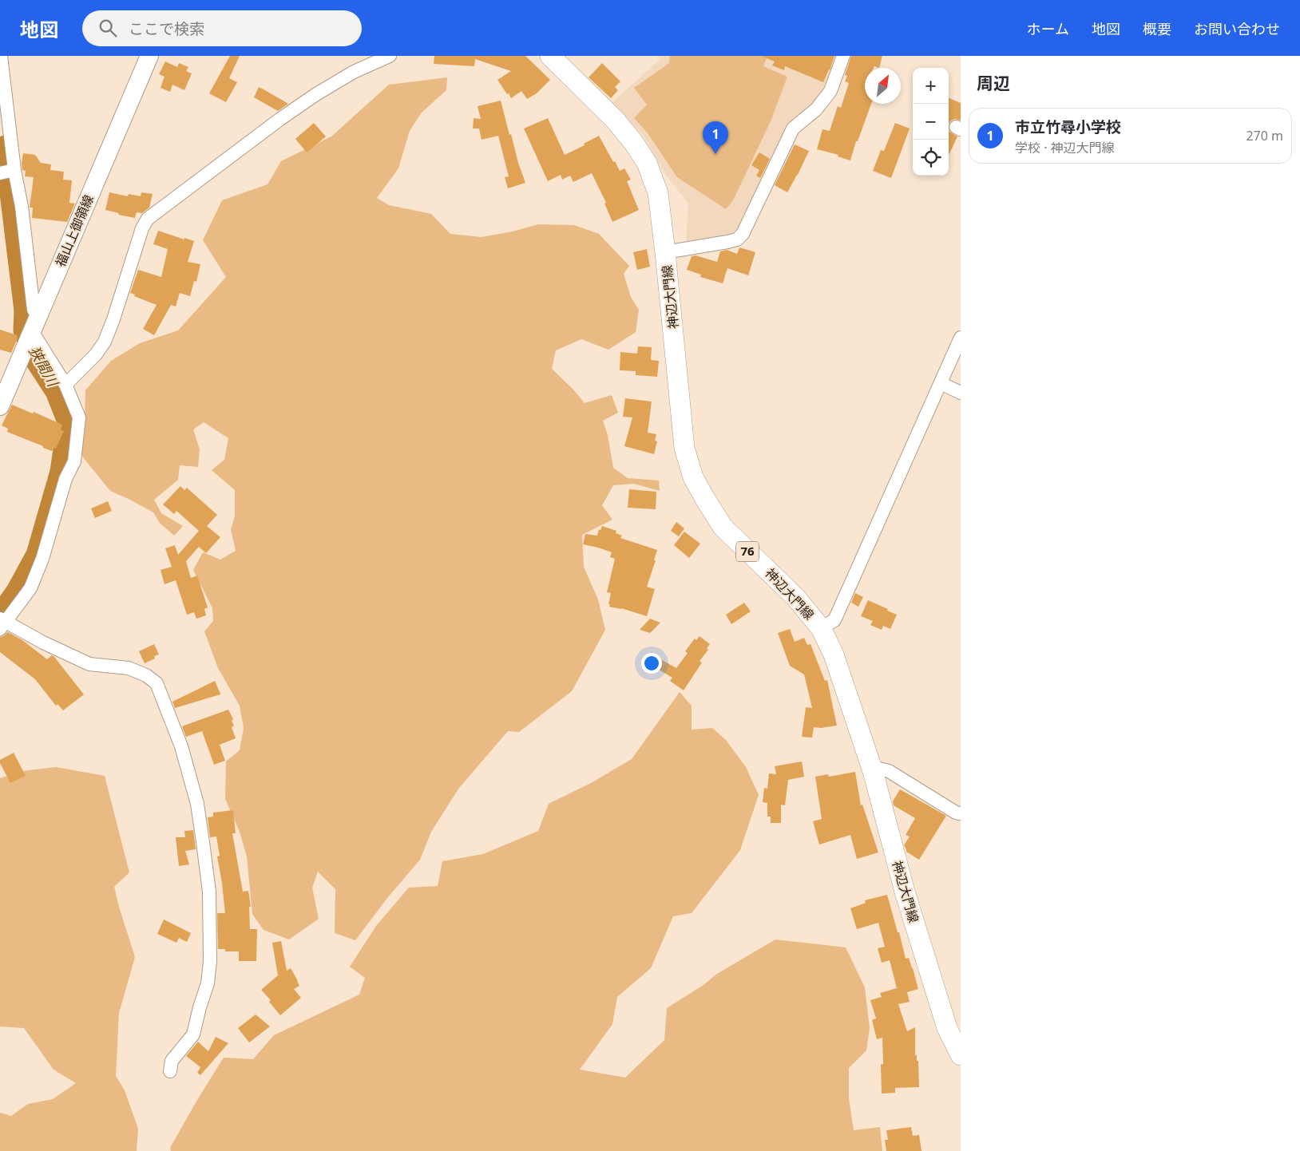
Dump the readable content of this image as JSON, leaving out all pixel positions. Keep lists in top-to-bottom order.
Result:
{
  "streets": {
    "main road": ["福山上御領線", "神辺大門線", "76"]
  },
  "water": ["狭間川"],
  "north": "top right",
  "page": {
    "header": "地図",
    "search": "ここで検索",
    "nav": [
      "ホーム",
      "地図",
      "概要",
      "お問い合わせ"
    ],
    "heading": "周辺",
    "map_buttons": ["+", "−"],
    "list": [
      {
        "mark": "1",
        "name": "市立竹尋小学校",
        "note": "学校 · 神辺大門線",
        "value": "270 m"
      }
    ],
    "pins": "1"
  }
}
